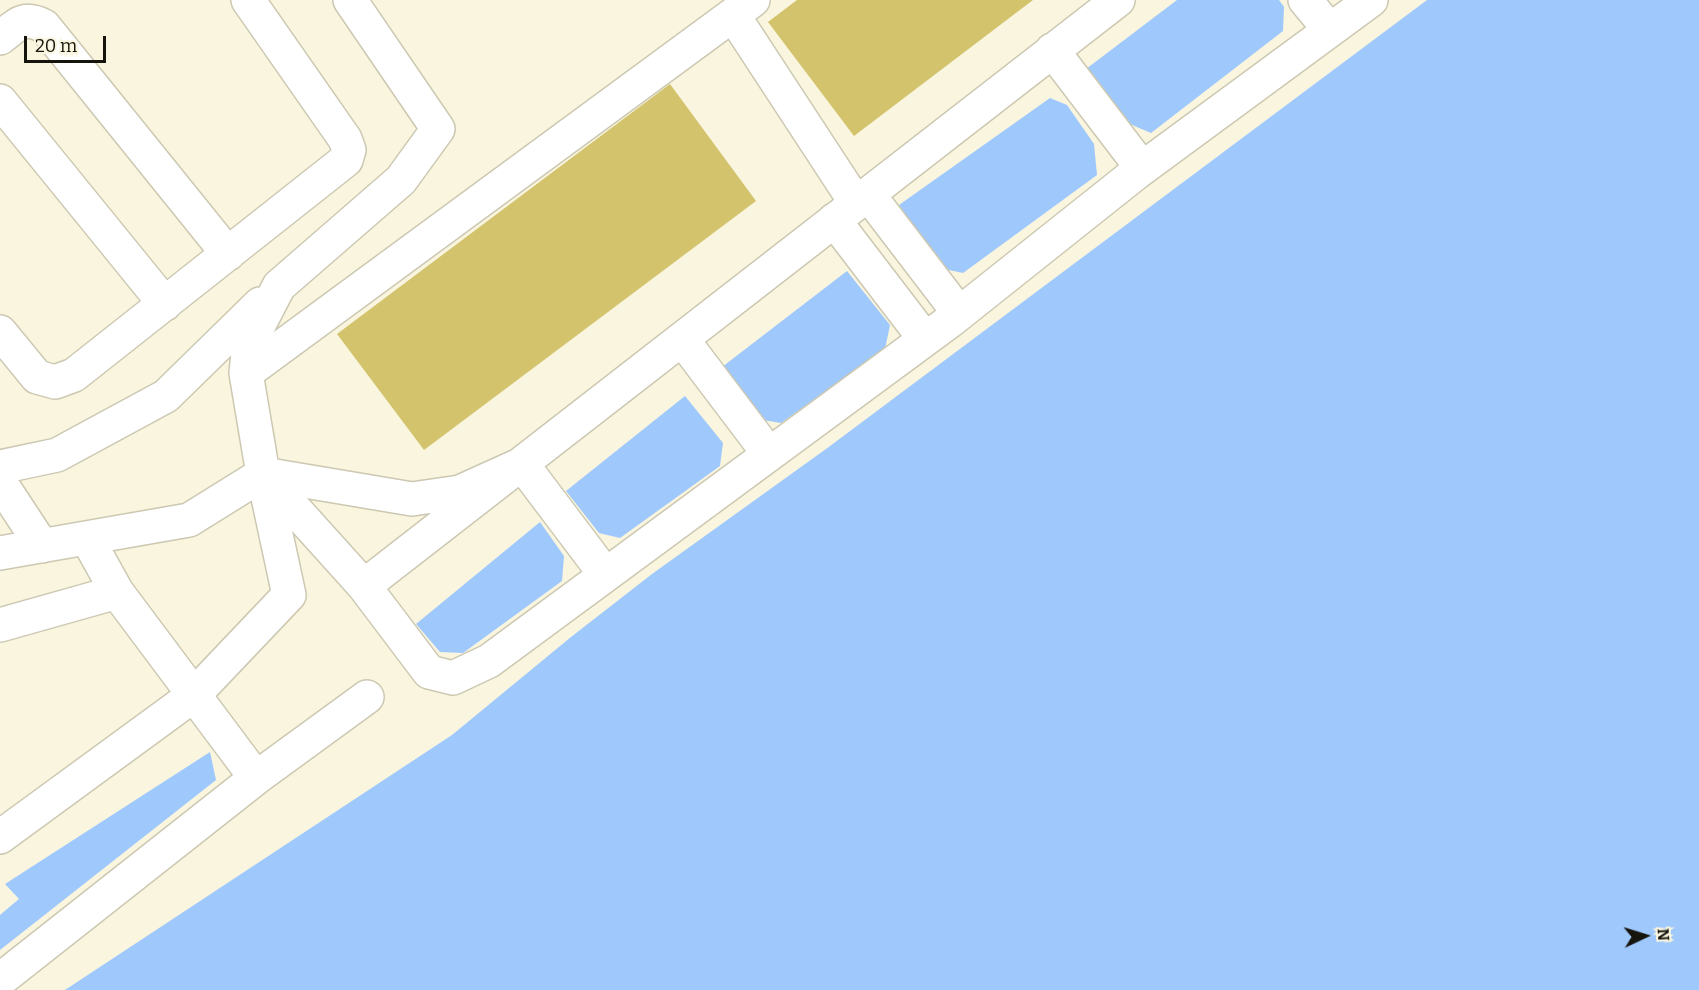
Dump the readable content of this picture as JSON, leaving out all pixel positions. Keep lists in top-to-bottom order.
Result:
{
  "scale_bar": "20 m",
  "north": "right"
}
